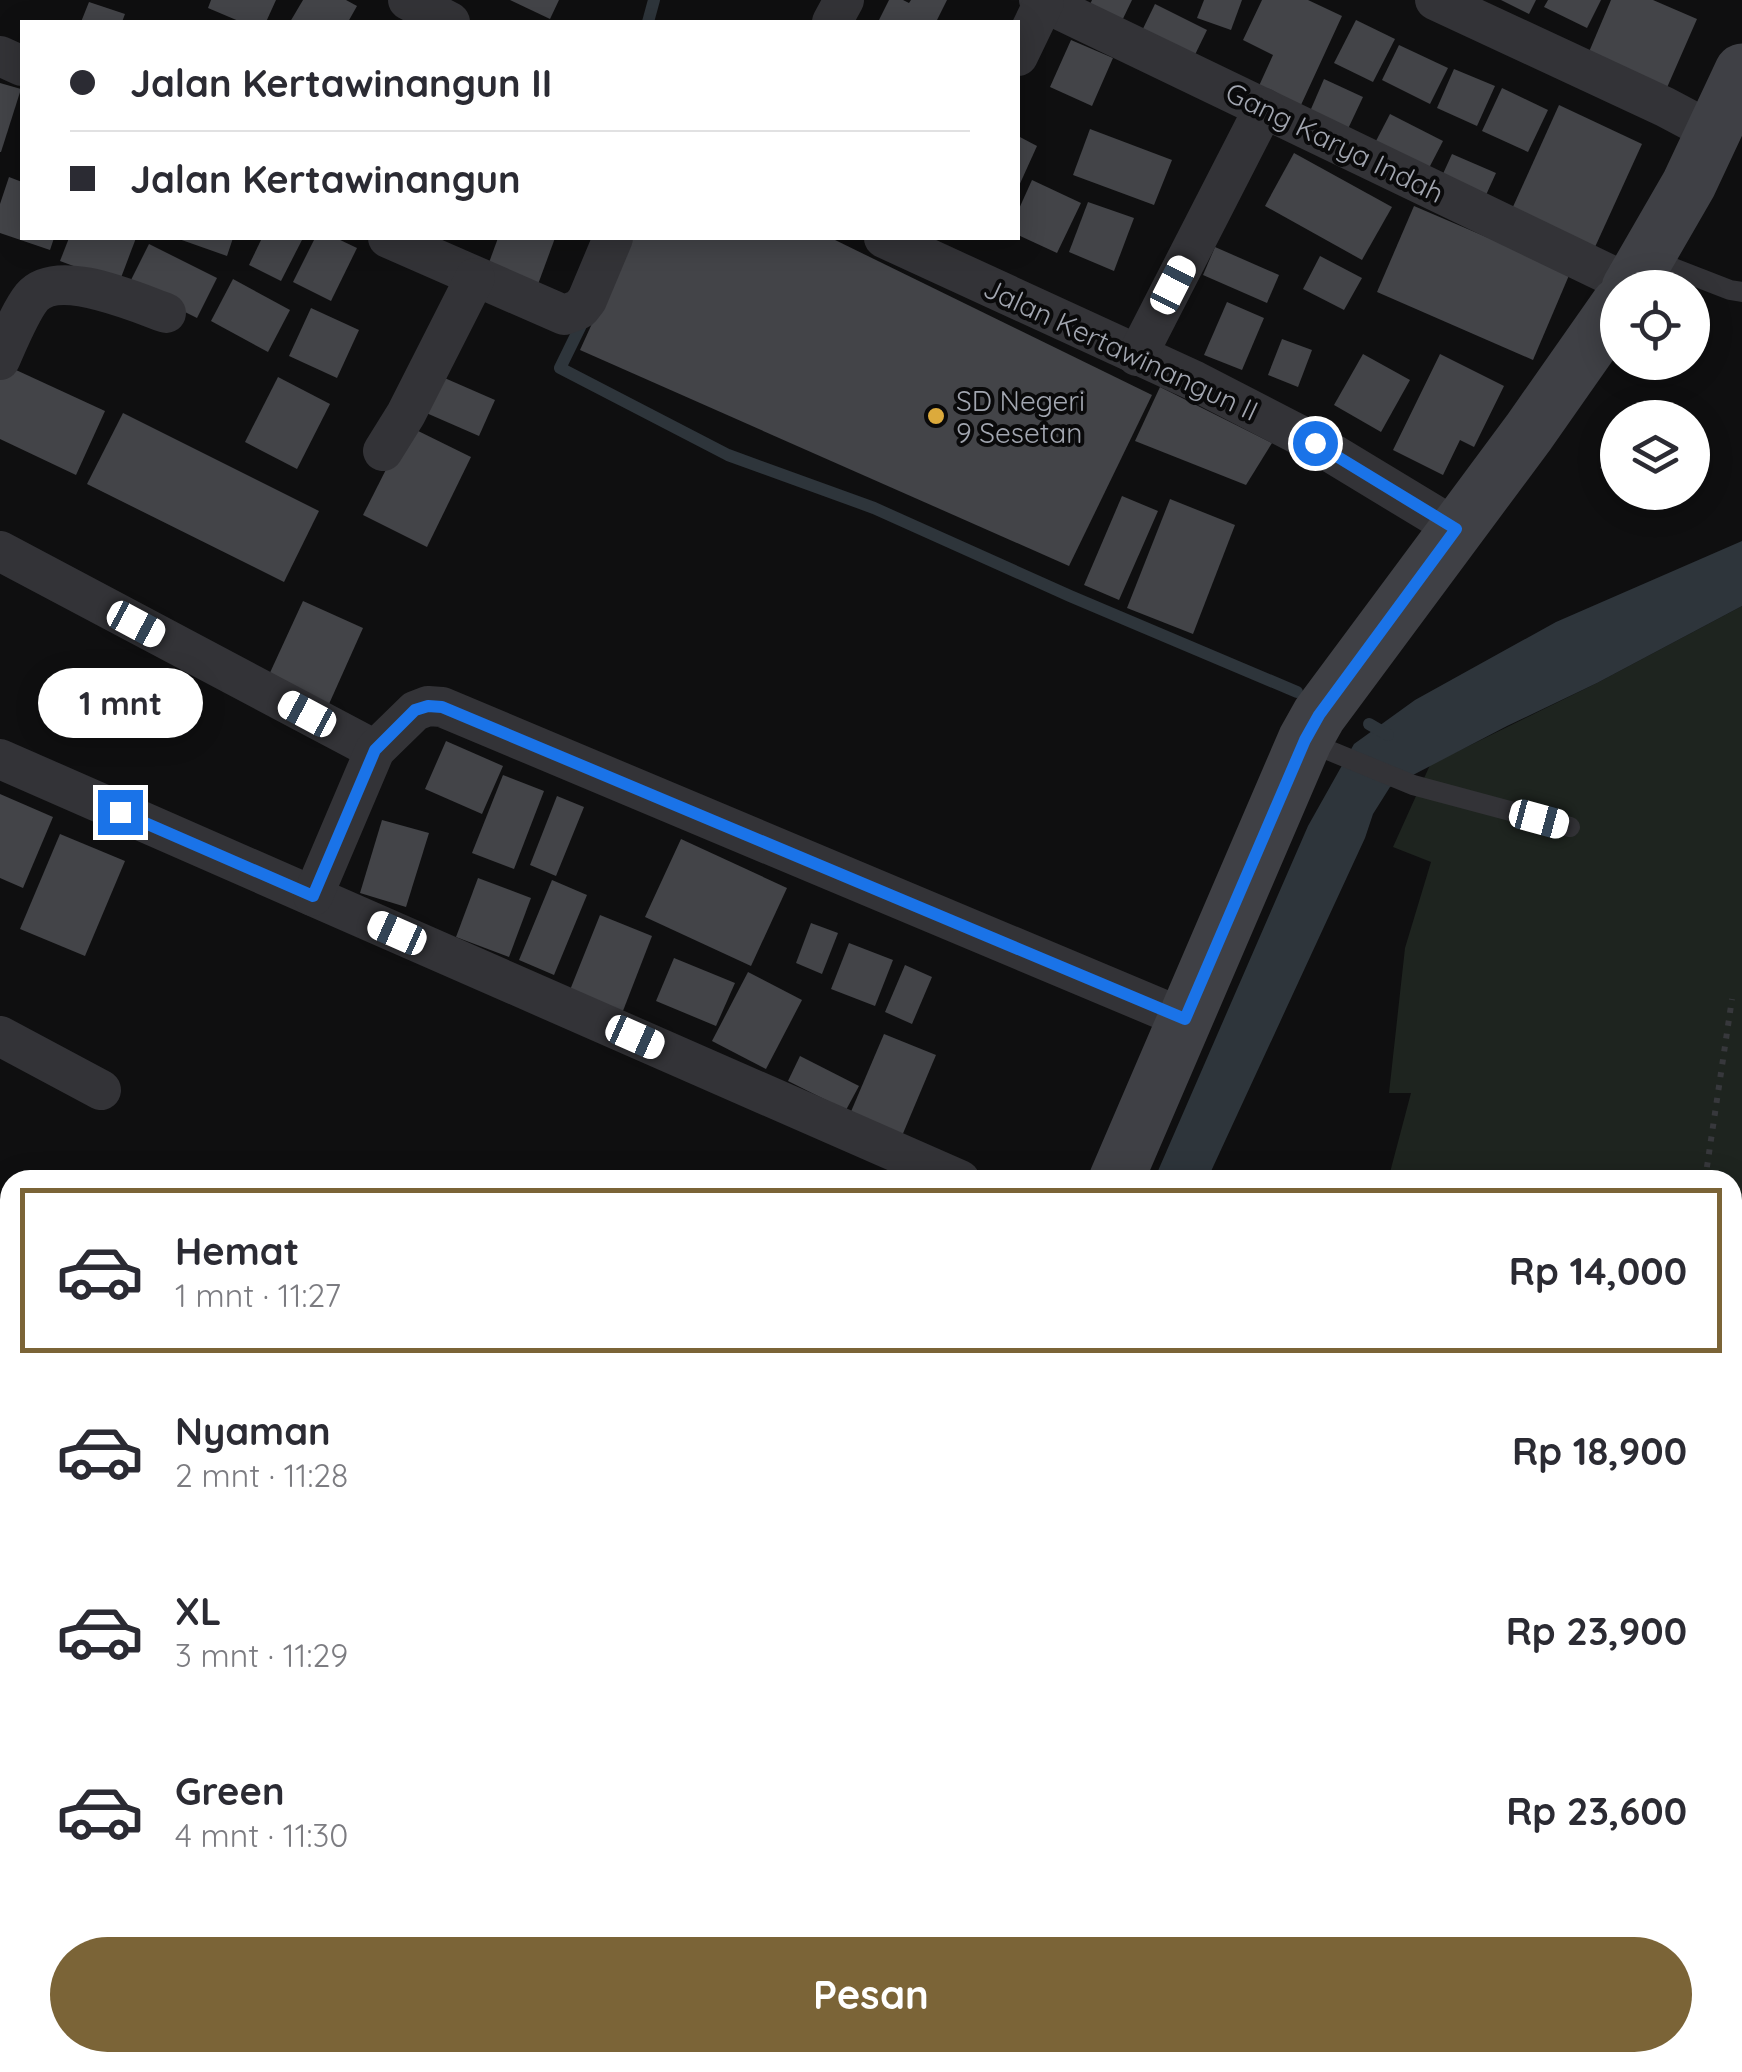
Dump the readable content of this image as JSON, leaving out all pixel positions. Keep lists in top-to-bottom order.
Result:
{
  "streets": {
    "street": ["Gang Karya Indah", "Jalan Kertawinangun II"]
  },
  "places": ["SD Negeri 9 Sesetan"],
  "page": {
    "banner": ["Jalan Kertawinangun II", "Jalan Kertawinangun"],
    "bubble": "1 mnt",
    "list": [
      {
        "name": "Hemat",
        "note": "1 mnt · 11:27",
        "value": "Rp 14,000"
      },
      {
        "name": "Nyaman",
        "note": "2 mnt · 11:28",
        "value": "Rp 18,900"
      },
      {
        "name": "XL",
        "note": "3 mnt · 11:29",
        "value": "Rp 23,900"
      },
      {
        "name": "Green",
        "note": "4 mnt · 11:30",
        "value": "Rp 23,600"
      }
    ],
    "buttons": "Pesan"
  }
}
